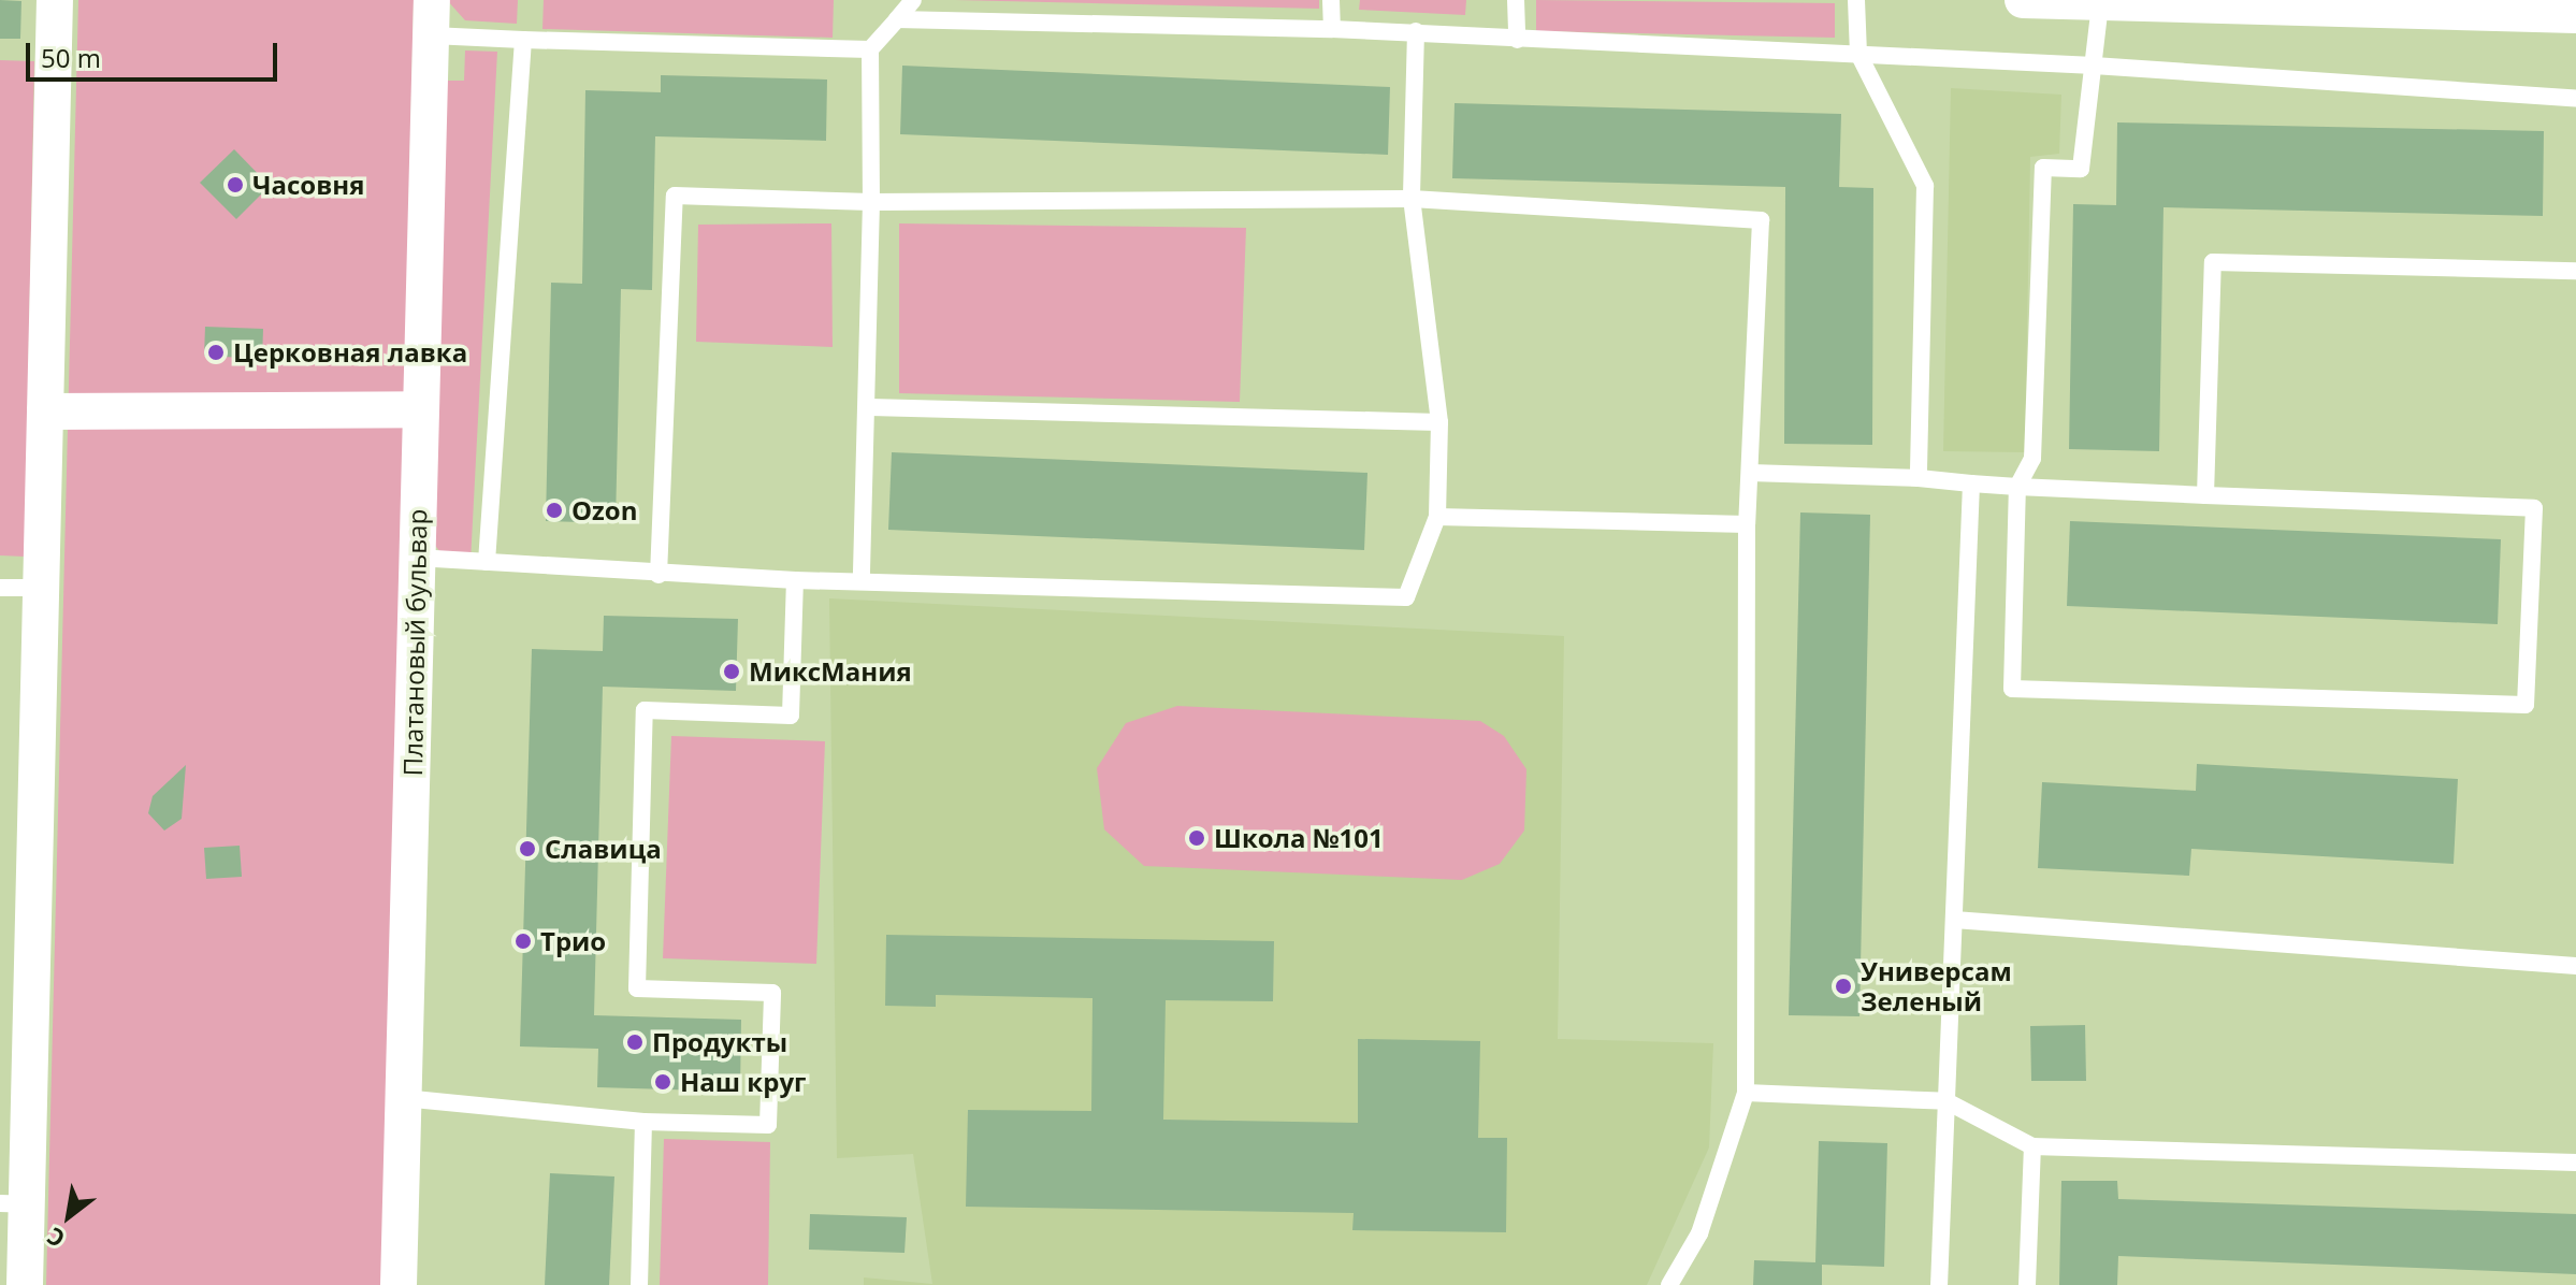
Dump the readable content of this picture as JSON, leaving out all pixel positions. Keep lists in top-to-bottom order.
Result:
{
  "streets": {
    "street": ["Платановый бульвар"]
  },
  "places": [
    "Часовня",
    "Церковная лавка",
    "Ozon",
    "МиксМания",
    "Школа №101",
    "Славица",
    "Трио",
    "Универсам Зеленый",
    "Продукты",
    "Наш круг"
  ],
  "scale_bar": "50 m",
  "north": "bottom left"
}
